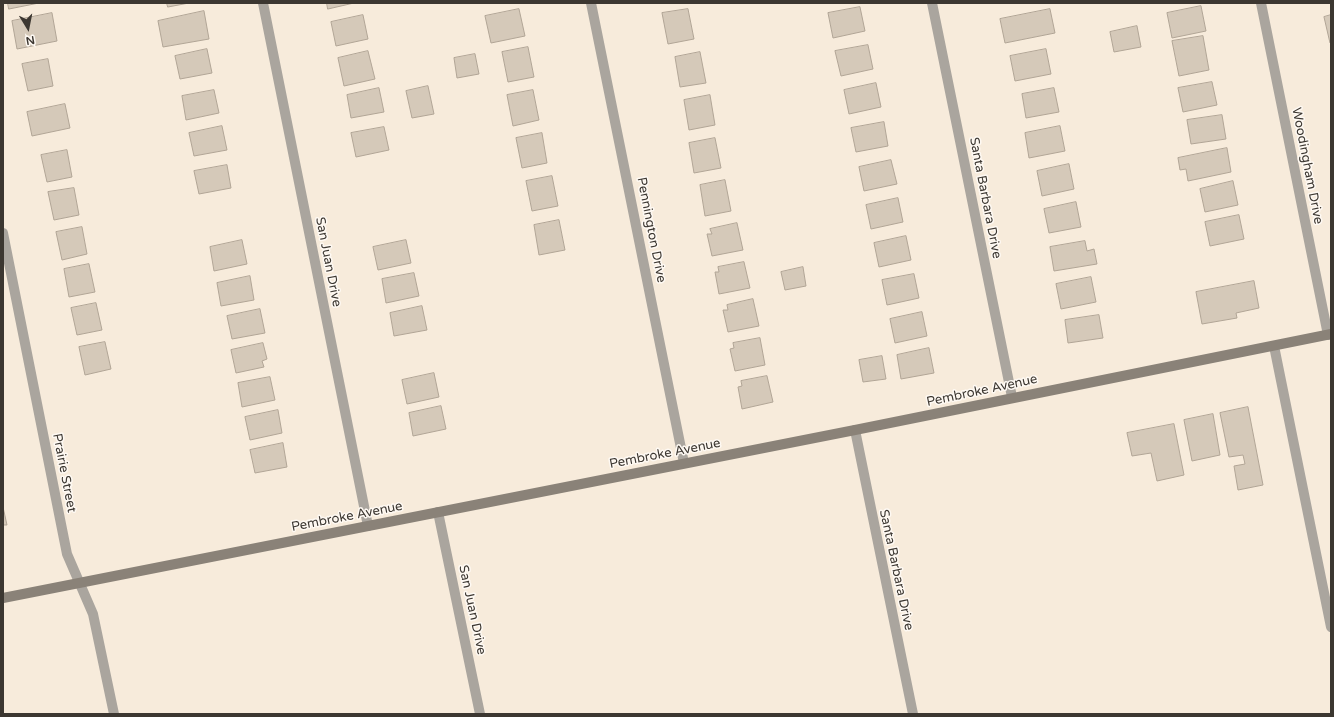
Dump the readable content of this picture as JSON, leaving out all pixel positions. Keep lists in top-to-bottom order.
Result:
{
  "streets": {
    "street": [
      "Woodingham Drive",
      "Santa Barbara Drive",
      "Pennington Drive",
      "San Juan Drive",
      "Pembroke Avenue",
      "Prairie Street"
    ]
  },
  "crossings": [
    ["Woodingham Drive", "Pembroke Avenue"],
    ["Santa Barbara Drive", "Pembroke Avenue"],
    ["Pennington Drive", "Pembroke Avenue"],
    ["San Juan Drive", "Pembroke Avenue"],
    ["Pembroke Avenue", "Prairie Street"]
  ],
  "north": "bottom"
}
